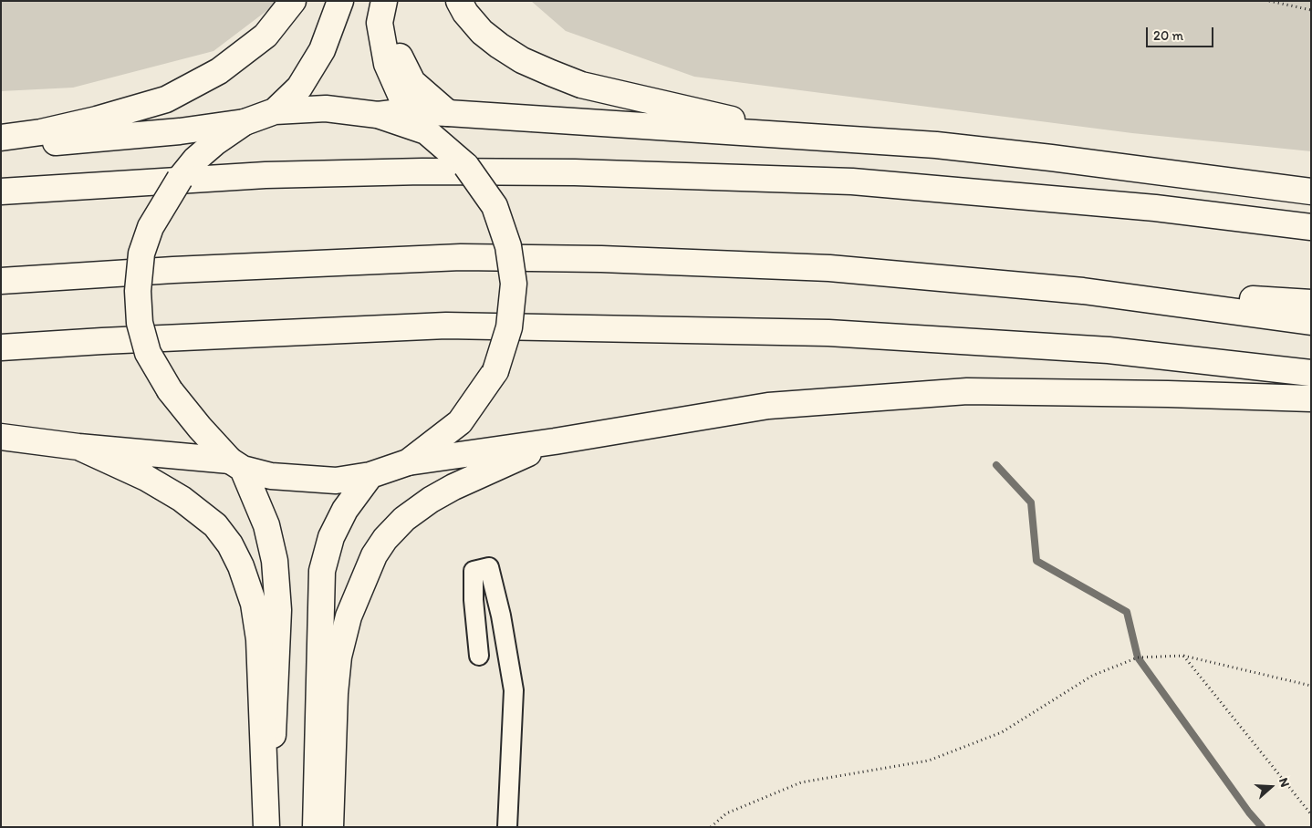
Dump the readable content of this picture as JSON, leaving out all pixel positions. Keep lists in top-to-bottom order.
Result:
{
  "scale_bar": "20 m",
  "north": "right"
}
